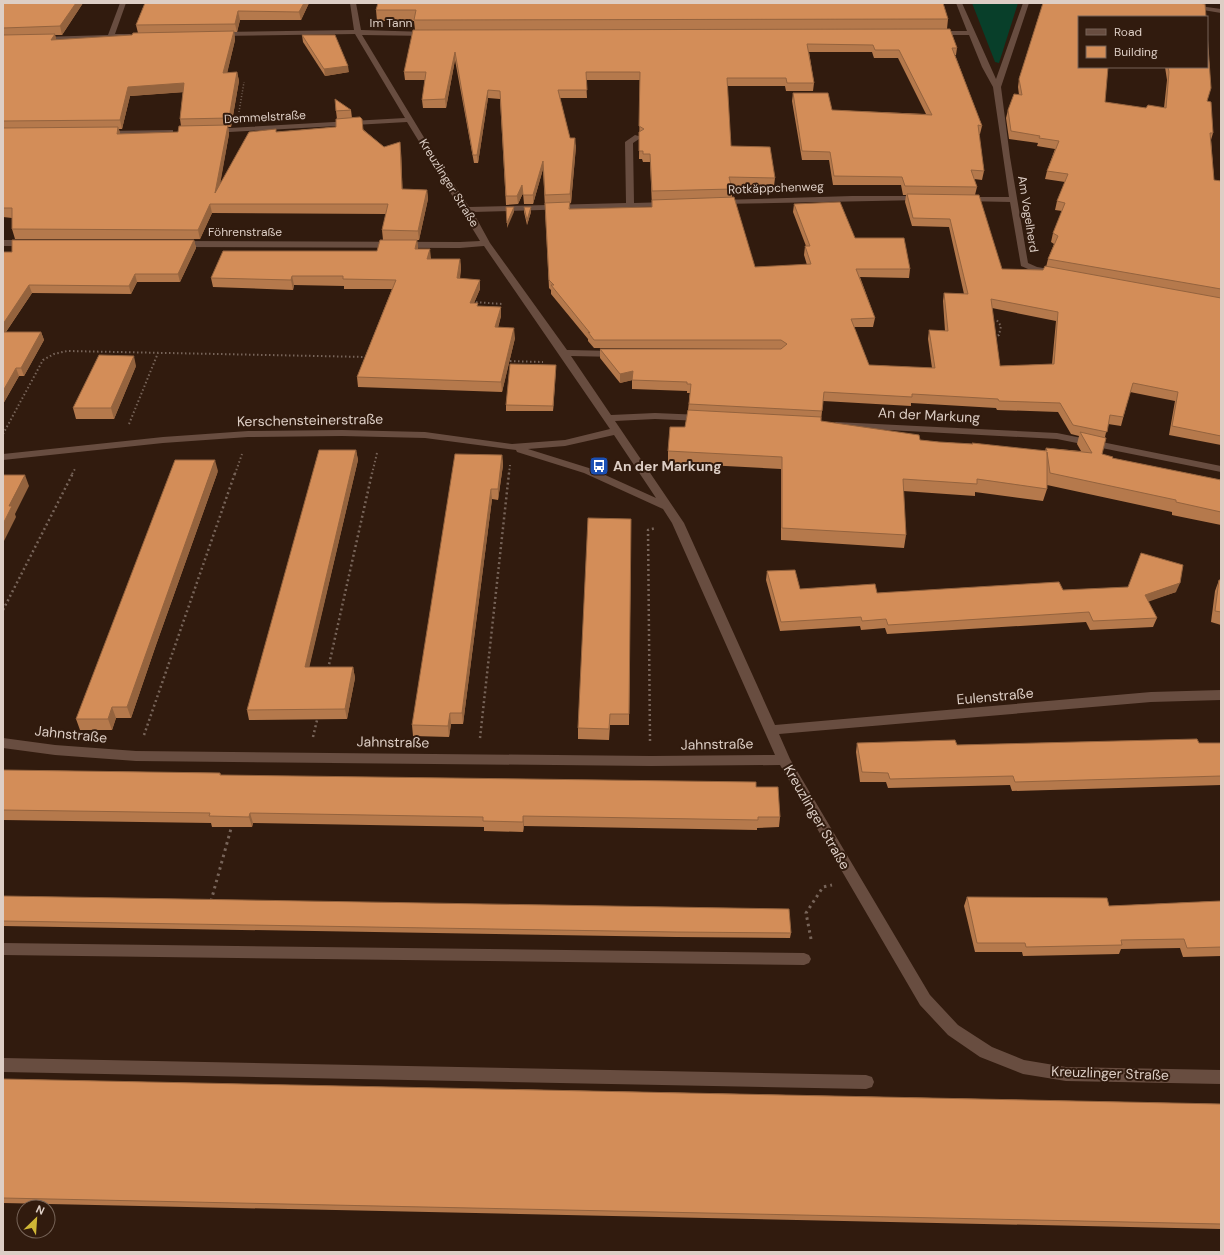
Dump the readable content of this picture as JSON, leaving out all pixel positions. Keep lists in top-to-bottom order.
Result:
{
  "streets": {
    "street": [
      "Im Tann",
      "Demmelstraße",
      "Kreuzlinger Straße",
      "Rotkäppchenweg",
      "Am Vogelherd",
      "Föhrenstraße",
      "An der Markung",
      "Kerschensteinerstraße",
      "Eulenstraße",
      "Jahnstraße"
    ]
  },
  "crossings": [
    ["Im Tann", "Kreuzlinger Straße"],
    ["Demmelstraße", "Kreuzlinger Straße"],
    ["Kreuzlinger Straße", "Föhrenstraße"],
    ["Kreuzlinger Straße", "Kerschensteinerstraße"],
    ["Kreuzlinger Straße", "Eulenstraße"],
    ["Kreuzlinger Straße", "Jahnstraße"]
  ],
  "places": {
    "bus stop": ["An der Markung"]
  },
  "legend": ["Road", "Building"],
  "north": "top right"
}
